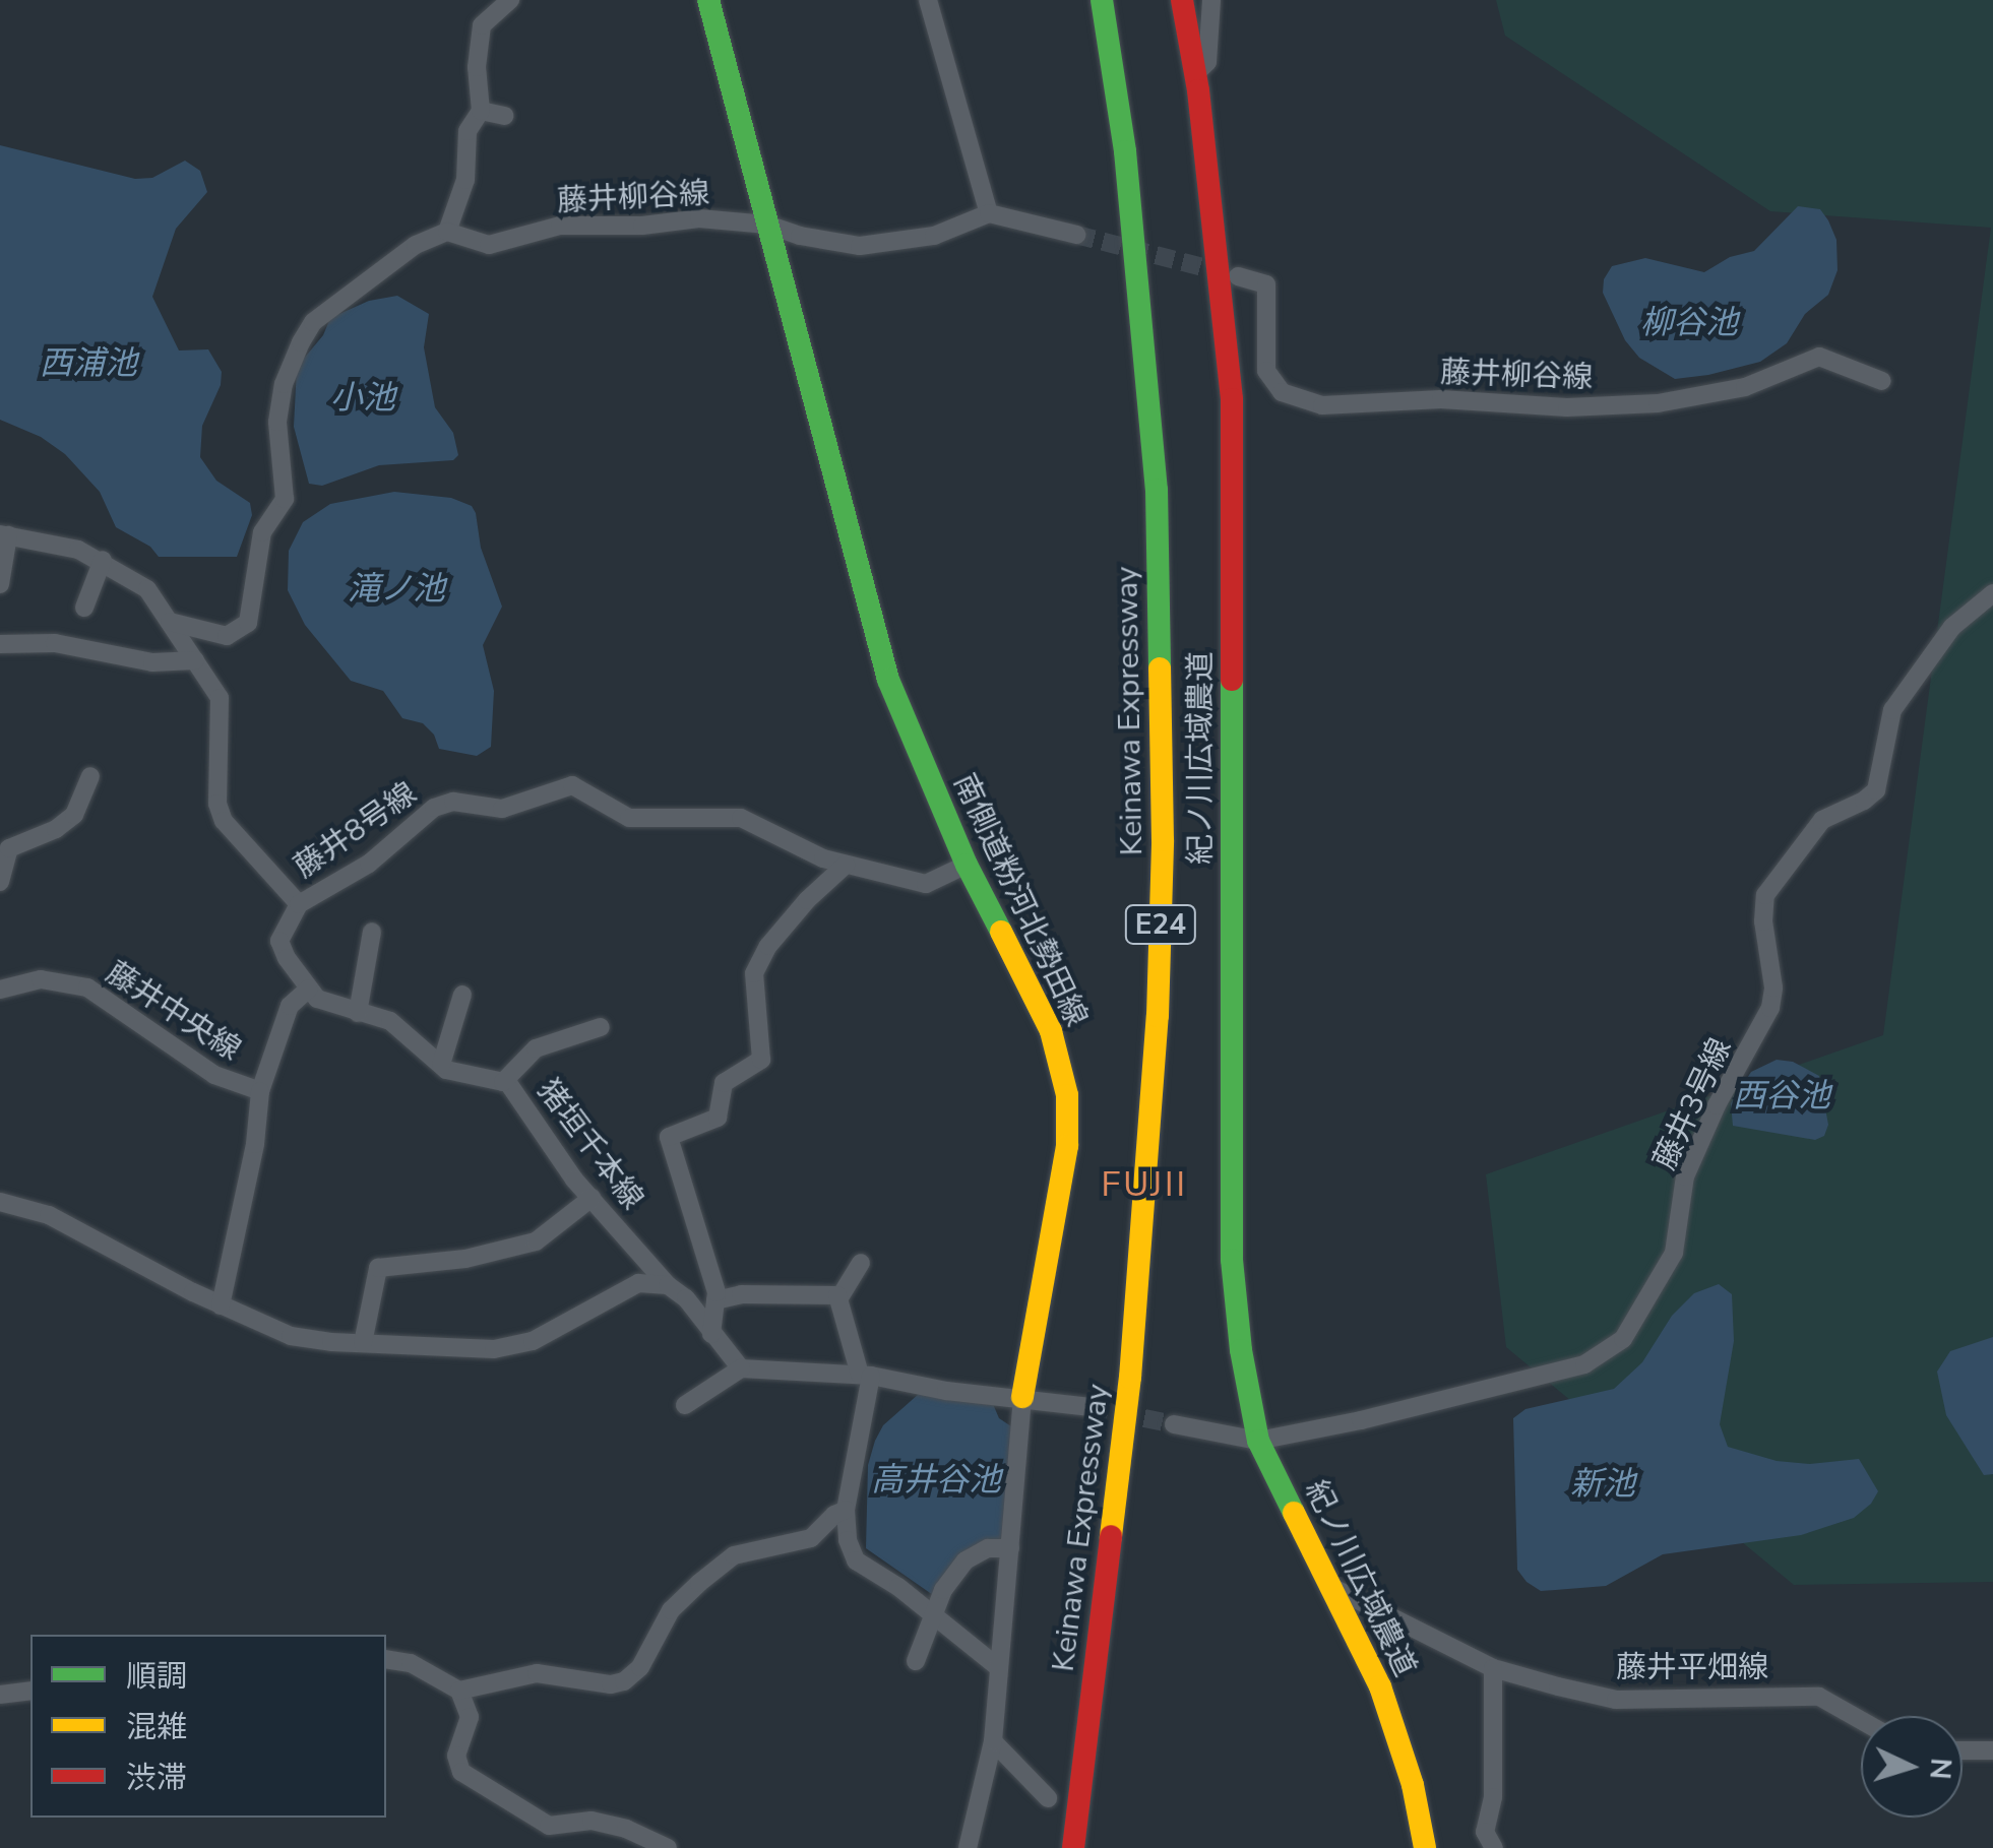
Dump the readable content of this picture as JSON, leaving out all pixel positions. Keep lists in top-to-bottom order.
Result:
{
  "streets": {
    "main road": [
      "Keinawa Expressway",
      "紀ノ川広域農道",
      "南側道粉河北勢田線",
      "E24"
    ],
    "street": [
      "藤井柳谷線",
      "藤井8号線",
      "藤井中央線",
      "藤井3号線",
      "猪垣千本線",
      "藤井平畑線"
    ]
  },
  "crossings": [
    ["藤井柳谷線", "南側道粉河北勢田線"],
    ["紀ノ川広域農道", "藤井3号線"],
    ["紀ノ川広域農道", "藤井平畑線"],
    ["藤井8号線", "南側道粉河北勢田線"],
    ["藤井中央線", "猪垣千本線"]
  ],
  "districts": ["FUJII"],
  "water": [
    "柳谷池",
    "西浦池",
    "小池",
    "滝ノ池",
    "西谷池",
    "高井谷池",
    "新池"
  ],
  "legend": ["順調", "混雑", "渋滞"],
  "north": "right"
}
